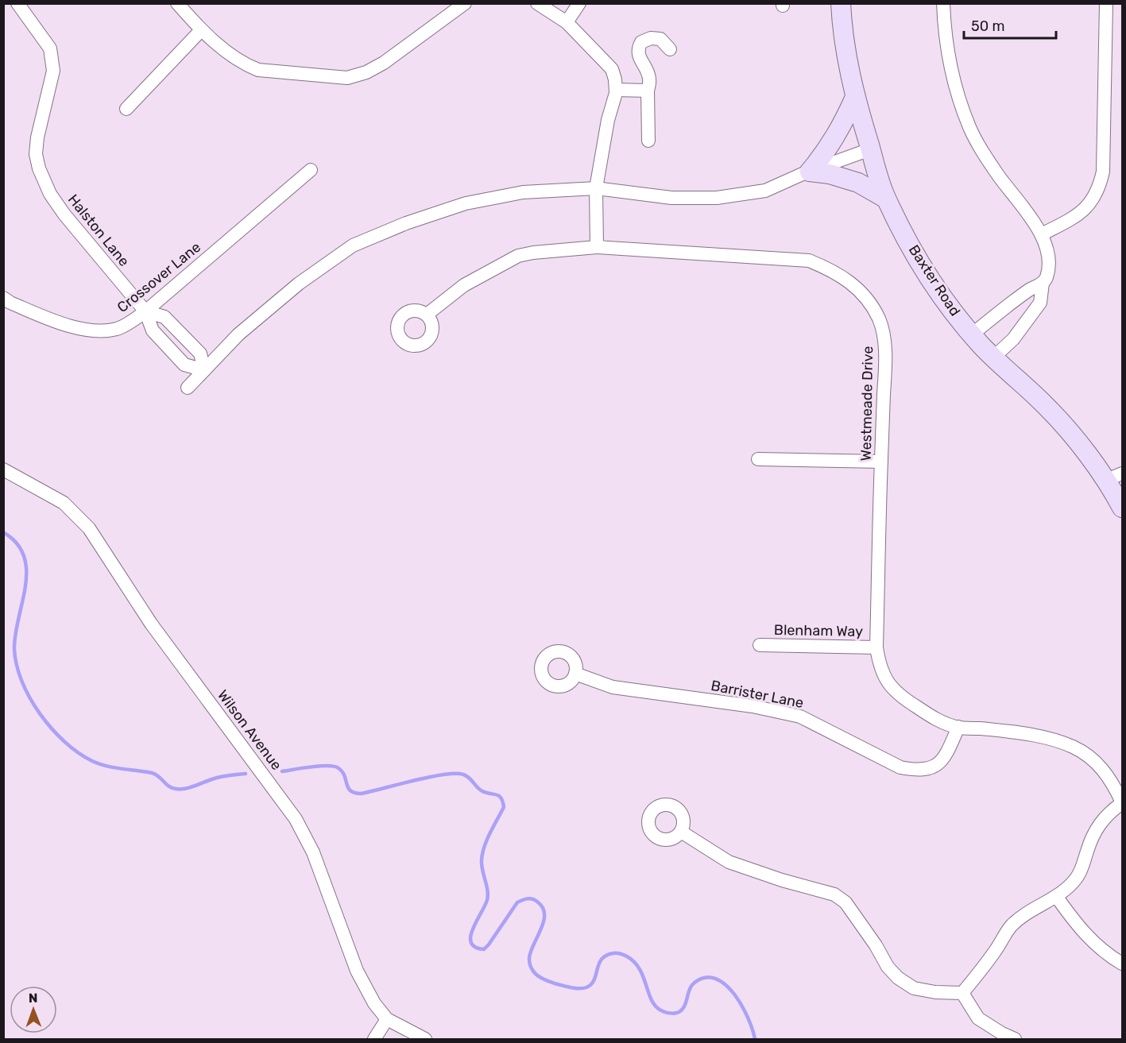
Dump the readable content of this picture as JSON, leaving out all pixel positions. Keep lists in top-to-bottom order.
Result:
{
  "streets": {
    "main road": ["Baxter Road"],
    "street": [
      "Halston Lane",
      "Crossover Lane",
      "Westmeade Drive",
      "Blenham Way",
      "Barrister Lane",
      "Wilson Avenue"
    ]
  },
  "crossings": [
    ["Halston Lane", "Crossover Lane"],
    ["Westmeade Drive", "Blenham Way"],
    ["Westmeade Drive", "Barrister Lane"]
  ],
  "scale_bar": "50 m",
  "north": "top"
}
